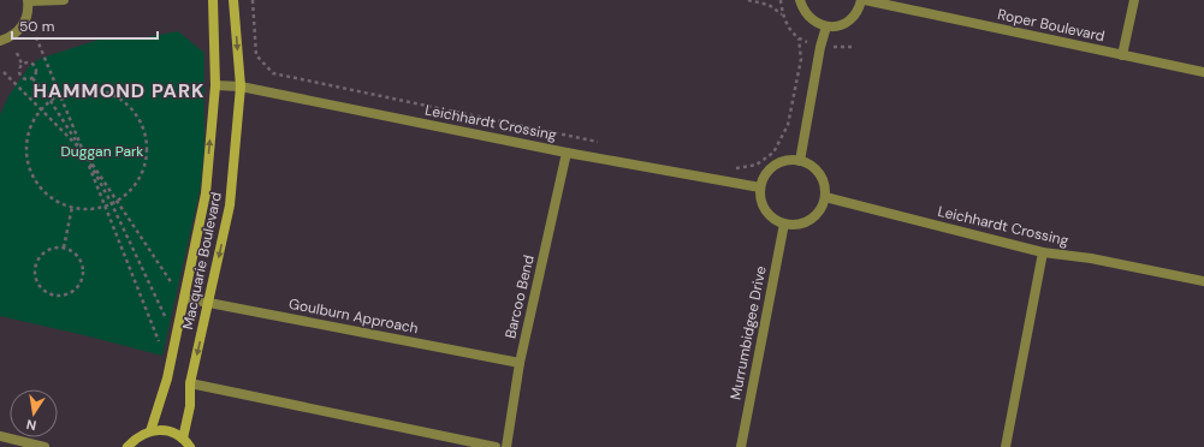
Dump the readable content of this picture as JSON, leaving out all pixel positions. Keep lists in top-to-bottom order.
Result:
{
  "streets": {
    "street": [
      "Roper Boulevard",
      "Leichhardt Crossing",
      "Macquarie Boulevard",
      "Barcoo Bend",
      "Goulburn Approach",
      "Murrumbidgee Drive"
    ]
  },
  "crossings": [
    ["Leichhardt Crossing", "Macquarie Boulevard"],
    ["Leichhardt Crossing", "Barcoo Bend"],
    ["Leichhardt Crossing", "Murrumbidgee Drive"],
    ["Macquarie Boulevard", "Goulburn Approach"],
    ["Barcoo Bend", "Goulburn Approach"]
  ],
  "districts": ["HAMMOND PARK"],
  "parks": ["Duggan Park"],
  "scale_bar": "50 m",
  "north": "bottom"
}
